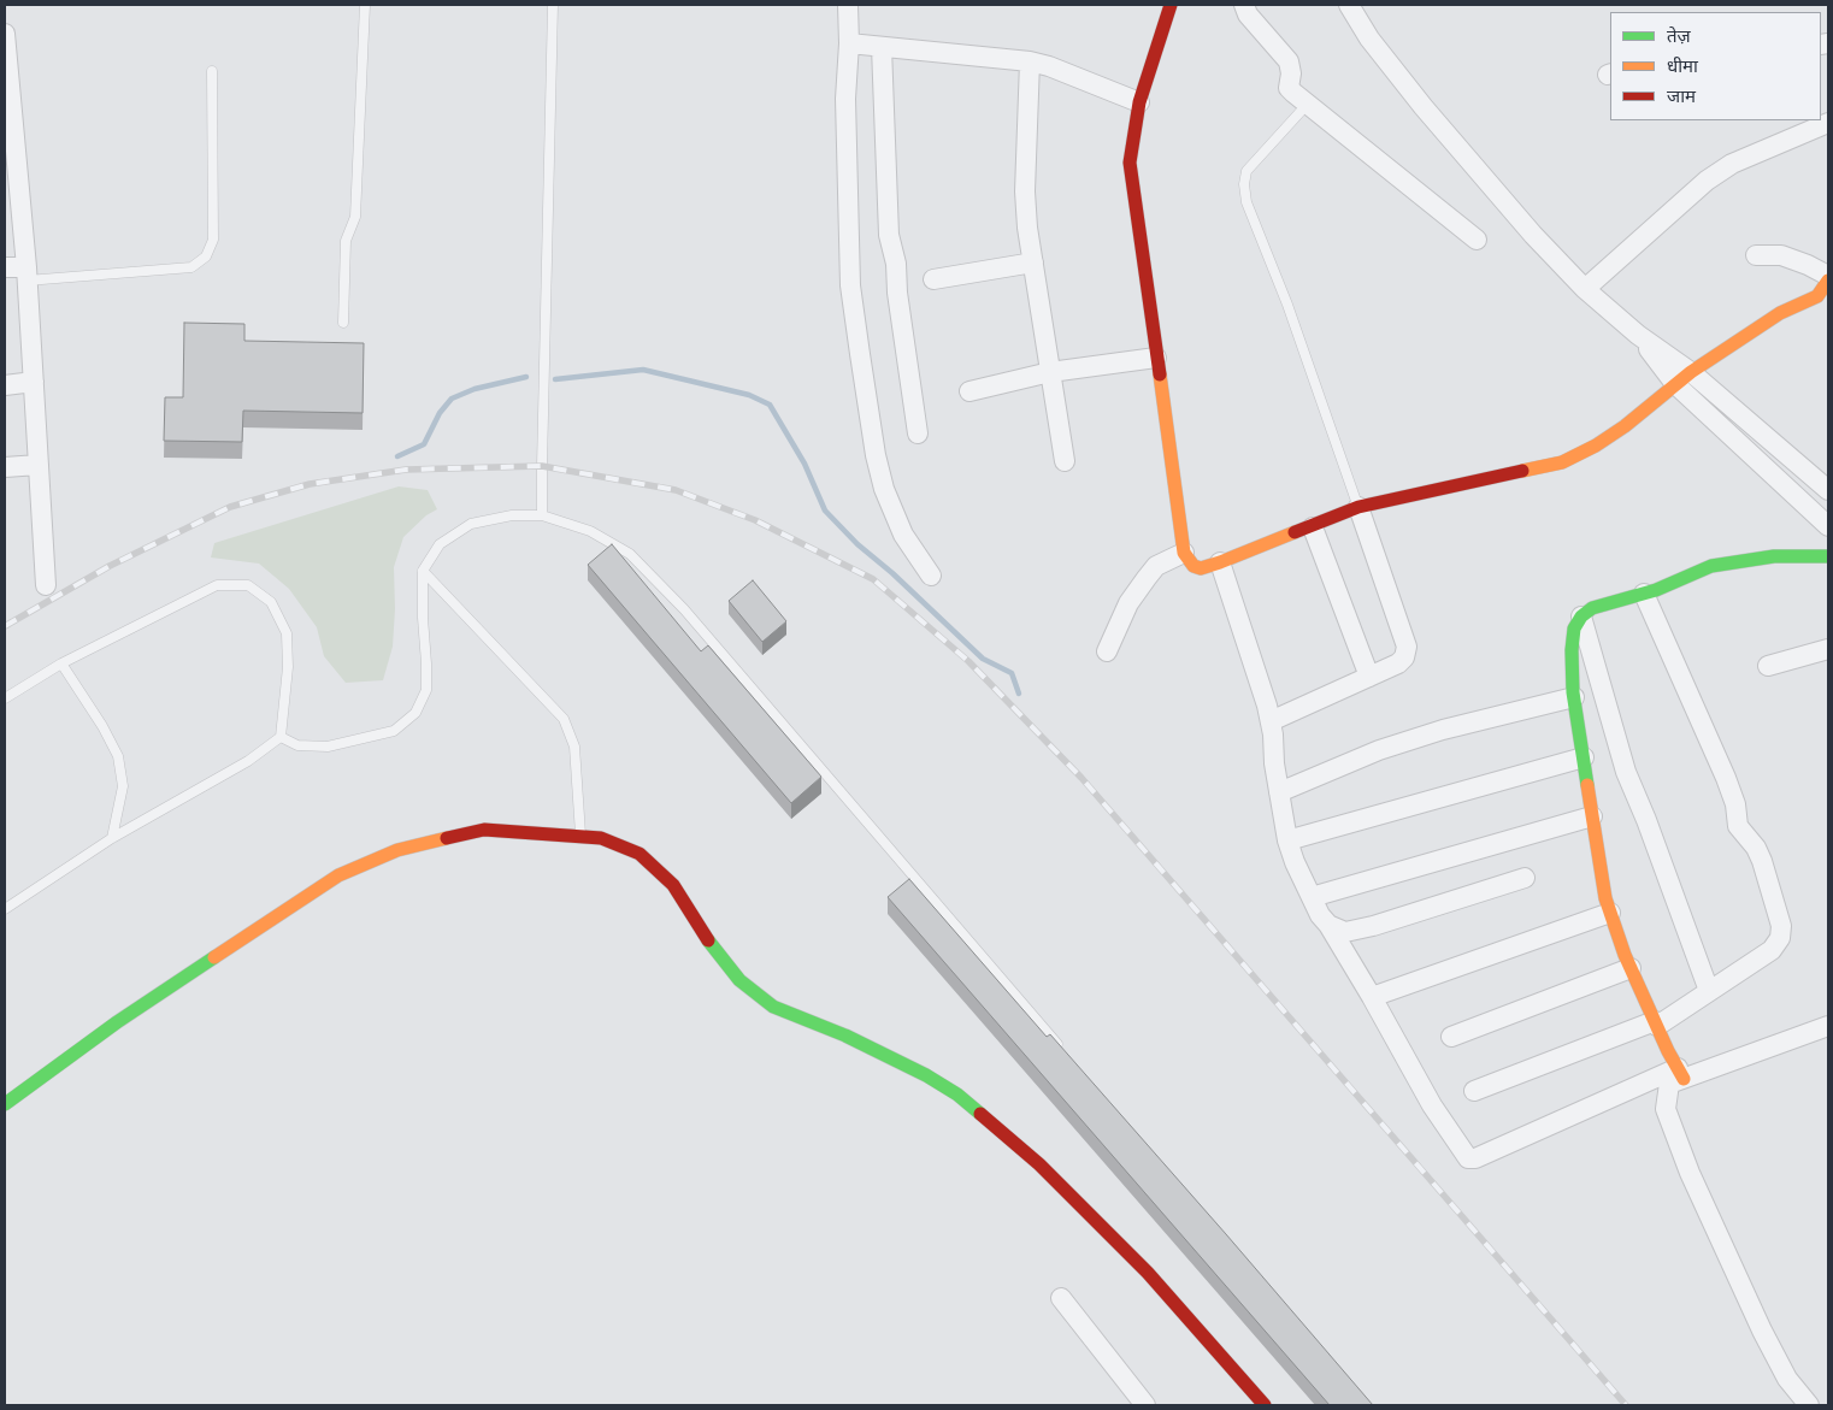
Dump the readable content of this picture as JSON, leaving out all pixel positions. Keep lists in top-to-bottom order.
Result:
{
  "legend": ["तेज़", "धीमा", "जाम"]
}
